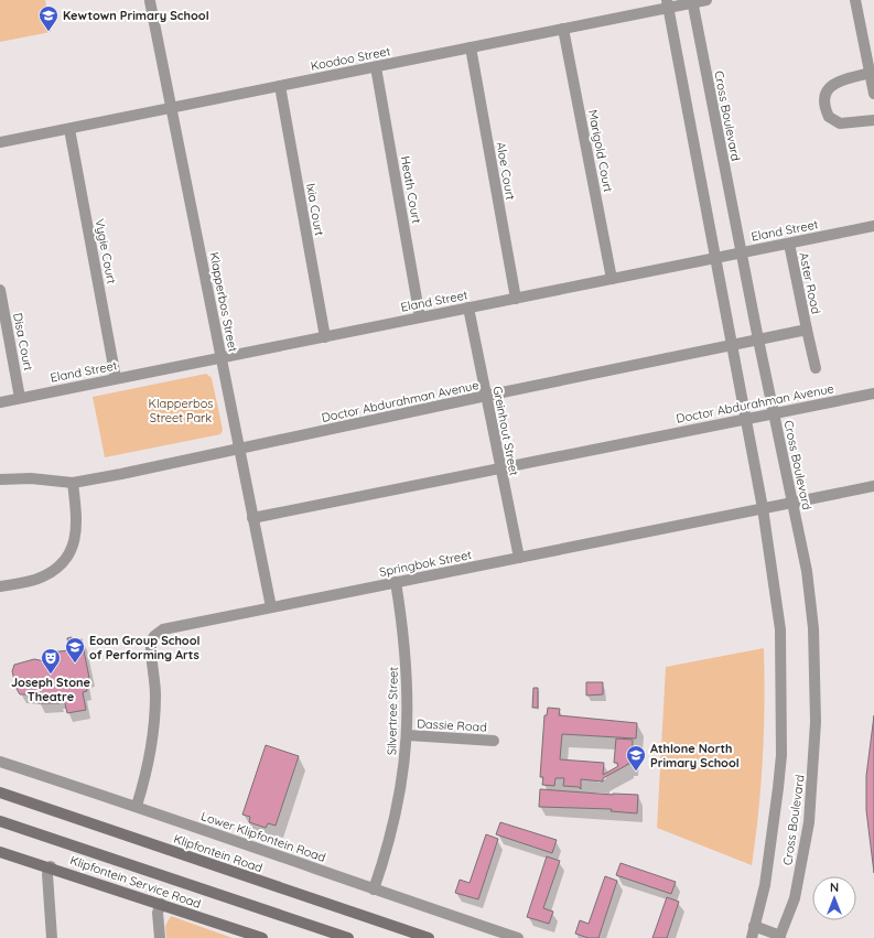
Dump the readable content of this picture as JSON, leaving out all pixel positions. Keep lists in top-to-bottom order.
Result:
{
  "streets": {
    "main road": ["Klipfontein Road", "Klipfontein Service Road"],
    "street": [
      "Koodoo Street",
      "Cross Boulevard",
      "Marigold Court",
      "Aloe Court",
      "Heath Court",
      "Ixia Court",
      "Eland Street",
      "Vygie Court",
      "Aster Road",
      "Klapperbos Street",
      "Disa Court",
      "Doctor Abdurahman Avenue",
      "Greinhout Street",
      "Springbok Street",
      "Silvertree Street",
      "Dassie Road",
      "Lower Klipfontein Road"
    ]
  },
  "crossings": [
    ["Koodoo Street", "Cross Boulevard"],
    ["Koodoo Street", "Marigold Court"],
    ["Koodoo Street", "Aloe Court"],
    ["Koodoo Street", "Heath Court"],
    ["Koodoo Street", "Ixia Court"],
    ["Koodoo Street", "Vygie Court"],
    ["Koodoo Street", "Klapperbos Street"],
    ["Cross Boulevard", "Eland Street"],
    ["Cross Boulevard", "Aster Road"],
    ["Cross Boulevard", "Doctor Abdurahman Avenue"],
    ["Cross Boulevard", "Springbok Street"],
    ["Marigold Court", "Eland Street"],
    ["Aloe Court", "Eland Street"],
    ["Heath Court", "Eland Street"],
    ["Ixia Court", "Eland Street"],
    ["Eland Street", "Vygie Court"],
    ["Eland Street", "Aster Road"],
    ["Eland Street", "Klapperbos Street"],
    ["Eland Street", "Disa Court"],
    ["Eland Street", "Greinhout Street"],
    ["Aster Road", "Doctor Abdurahman Avenue"],
    ["Klapperbos Street", "Doctor Abdurahman Avenue"],
    ["Klapperbos Street", "Springbok Street"],
    ["Doctor Abdurahman Avenue", "Greinhout Street"],
    ["Greinhout Street", "Springbok Street"],
    ["Springbok Street", "Silvertree Street"],
    ["Springbok Street", "Lower Klipfontein Road"],
    ["Silvertree Street", "Dassie Road"],
    ["Silvertree Street", "Lower Klipfontein Road"]
  ],
  "parks": ["Klapperbos Street Park"],
  "places": {
    "school or university": ["Kewtown Primary School", "Eoan Group School of Performing Arts", "Athlone North Primary School"],
    "theatre": ["Joseph Stone Theatre"]
  },
  "north": "top"
}
